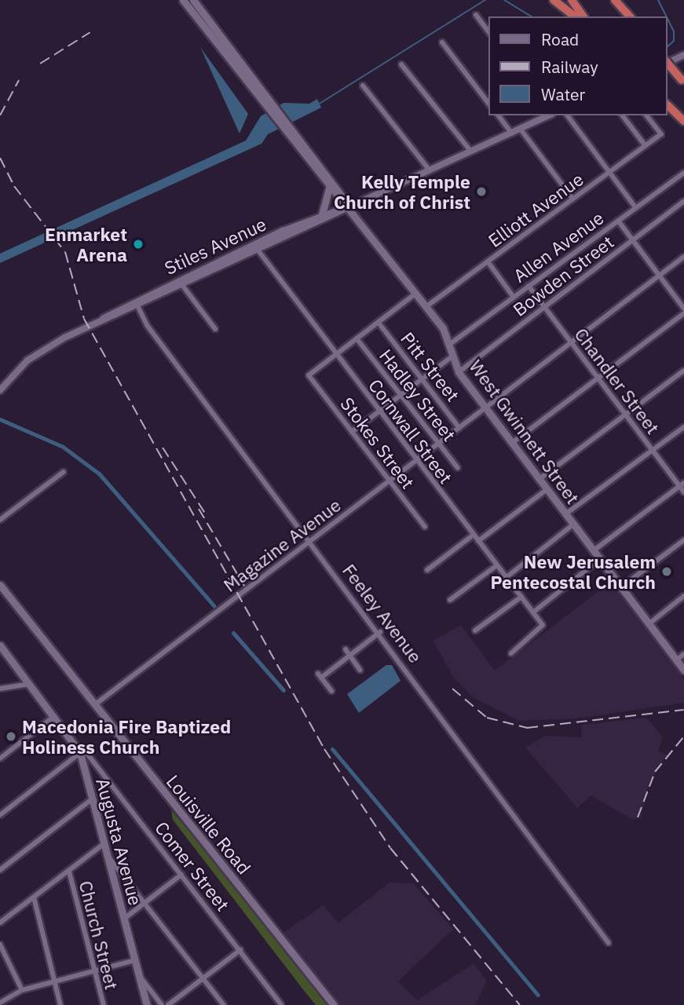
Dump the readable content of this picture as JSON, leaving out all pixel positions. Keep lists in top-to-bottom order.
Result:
{
  "streets": {
    "main road": ["West Gwinnett Street", "Louisville Road", "Augusta Avenue"],
    "street": [
      "Elliott Avenue",
      "Stiles Avenue",
      "Allen Avenue",
      "Bowden Street",
      "Pitt Street",
      "Chandler Street",
      "Hadley Street",
      "Cornwall Street",
      "Stokes Street",
      "Magazine Avenue",
      "Feeley Avenue",
      "Comer Street",
      "Church Street"
    ]
  },
  "crossings": [
    ["Elliott Avenue", "West Gwinnett Street"],
    ["Stiles Avenue", "Cornwall Street"],
    ["Stiles Avenue", "West Gwinnett Street"],
    ["Stiles Avenue", "Feeley Avenue"],
    ["Allen Avenue", "Chandler Street"],
    ["Allen Avenue", "West Gwinnett Street"],
    ["Bowden Street", "Chandler Street"],
    ["Bowden Street", "West Gwinnett Street"],
    ["Pitt Street", "Magazine Avenue"],
    ["Chandler Street", "Magazine Avenue"],
    ["Hadley Street", "Magazine Avenue"],
    ["Cornwall Street", "Stokes Street"],
    ["Cornwall Street", "Magazine Avenue"],
    ["West Gwinnett Street", "Magazine Avenue"],
    ["Stokes Street", "Magazine Avenue"],
    ["Magazine Avenue", "Feeley Avenue"],
    ["Magazine Avenue", "Louisville Road"],
    ["Augusta Avenue", "Comer Street"]
  ],
  "places": [
    "Kelly Temple Church of Christ",
    "Enmarket Arena",
    "New Jerusalem Pentecostal Church",
    "Macedonia Fire Baptized Holiness Church"
  ],
  "legend": ["Road", "Railway", "Water"]
}
